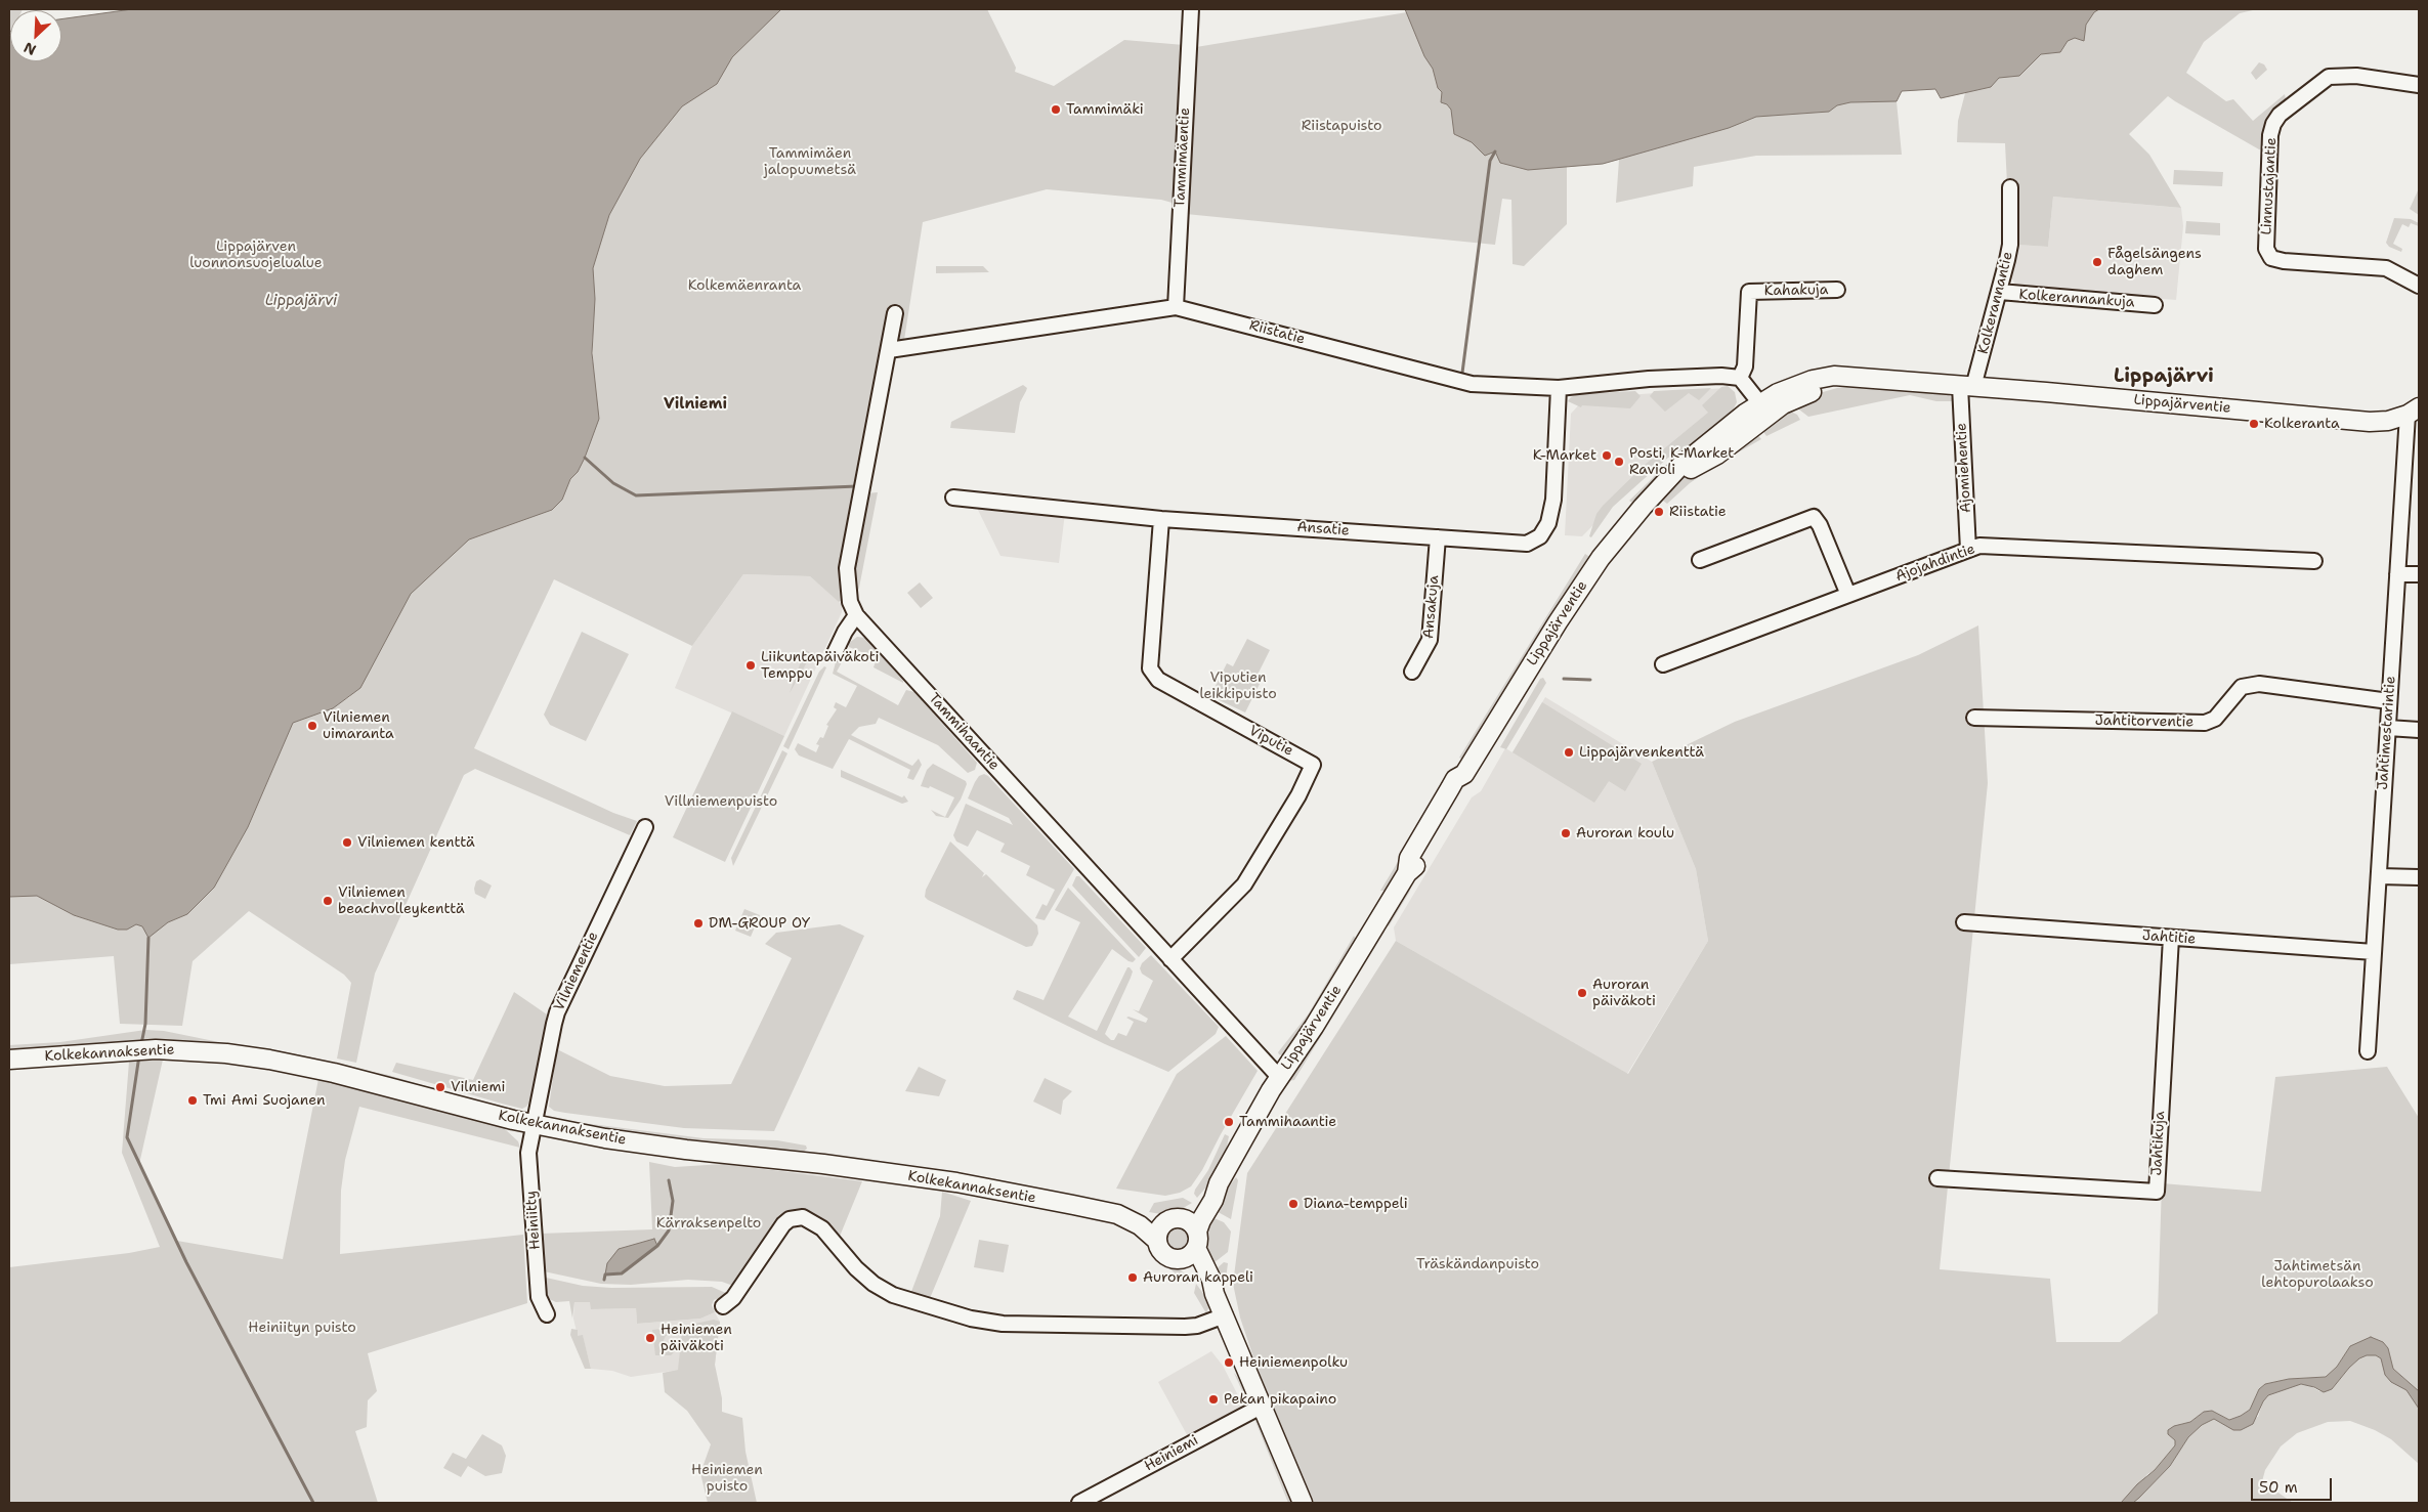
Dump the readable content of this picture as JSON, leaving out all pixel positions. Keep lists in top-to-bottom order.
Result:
{
  "streets": {
    "main road": ["Lippajärventie", "Kolkekannaksentie"],
    "street": [
      "Tammimäentie",
      "Linnustajantie",
      "Kahakuja",
      "Kolkerannankuja",
      "Kolkerannantie",
      "Riistatie",
      "Ajomiehentie",
      "Ansatie",
      "Ajojahdintie",
      "Ansakuja",
      "Jahtitorventie",
      "Tammihaantie",
      "Jahtimestarintie",
      "Viputie",
      "Jahtitie",
      "Vilniementie",
      "Jahtikuja",
      "Heiniitty",
      "Heiniemi"
    ]
  },
  "crossings": [
    ["Tammimäentie", "Riistatie"],
    ["Kahakuja", "Riistatie"],
    ["Kolkerannankuja", "Kolkerannantie"],
    ["Kolkerannantie", "Lippajärventie"],
    ["Kolkerannantie", "Ajomiehentie"],
    ["Riistatie", "Ansatie"],
    ["Riistatie", "Tammihaantie"],
    ["Lippajärventie", "Ajomiehentie"],
    ["Lippajärventie", "Tammihaantie"],
    ["Lippajärventie", "Jahtimestarintie"],
    ["Lippajärventie", "Kolkekannaksentie"],
    ["Ajomiehentie", "Ajojahdintie"],
    ["Ansatie", "Ansakuja"],
    ["Ansatie", "Viputie"],
    ["Jahtitorventie", "Jahtimestarintie"],
    ["Tammihaantie", "Viputie"],
    ["Jahtimestarintie", "Jahtitie"],
    ["Jahtitie", "Jahtikuja"],
    ["Vilniementie", "Kolkekannaksentie"],
    ["Vilniementie", "Heiniitty"],
    ["Kolkekannaksentie", "Heiniitty"]
  ],
  "districts": ["Lippajärvi", "Vilniemi"],
  "water": ["Lippajärvi"],
  "parks": [
    "Riistapuisto",
    "Tammimäen jalopuumetsä",
    "Lippajärven luonnonsuojelualue",
    "Kolkemäenranta",
    "Viputien leikkipuisto",
    "Villniemenpuisto",
    "Kärraksenpelto",
    "Träskändanpuisto",
    "Jahtimetsän lehtopurolaakso",
    "Heiniityn puisto",
    "Heiniemen puisto"
  ],
  "places": [
    "Tammimäki",
    "Fågelsängens daghem",
    "Kolkeranta",
    "K-Market",
    "Posti, K-Market Ravioli",
    "Riistatie",
    "Liikuntapäiväkoti Temppu",
    "Vilniemen uimaranta",
    "Lippajärvenkenttä",
    "Auroran koulu",
    "Vilniemen kenttä",
    "Vilniemen beachvolleykenttä",
    "DM-GROUP OY",
    "Auroran päiväkoti",
    "Vilniemi",
    "Tmi Ami Suojanen",
    "Tammihaantie",
    "Diana-temppeli",
    "Auroran kappeli",
    "Heiniemen päiväkoti",
    "Heiniemenpolku",
    "Pekan pikapaino"
  ],
  "scale_bar": "50 m",
  "north": "bottom left"
}
